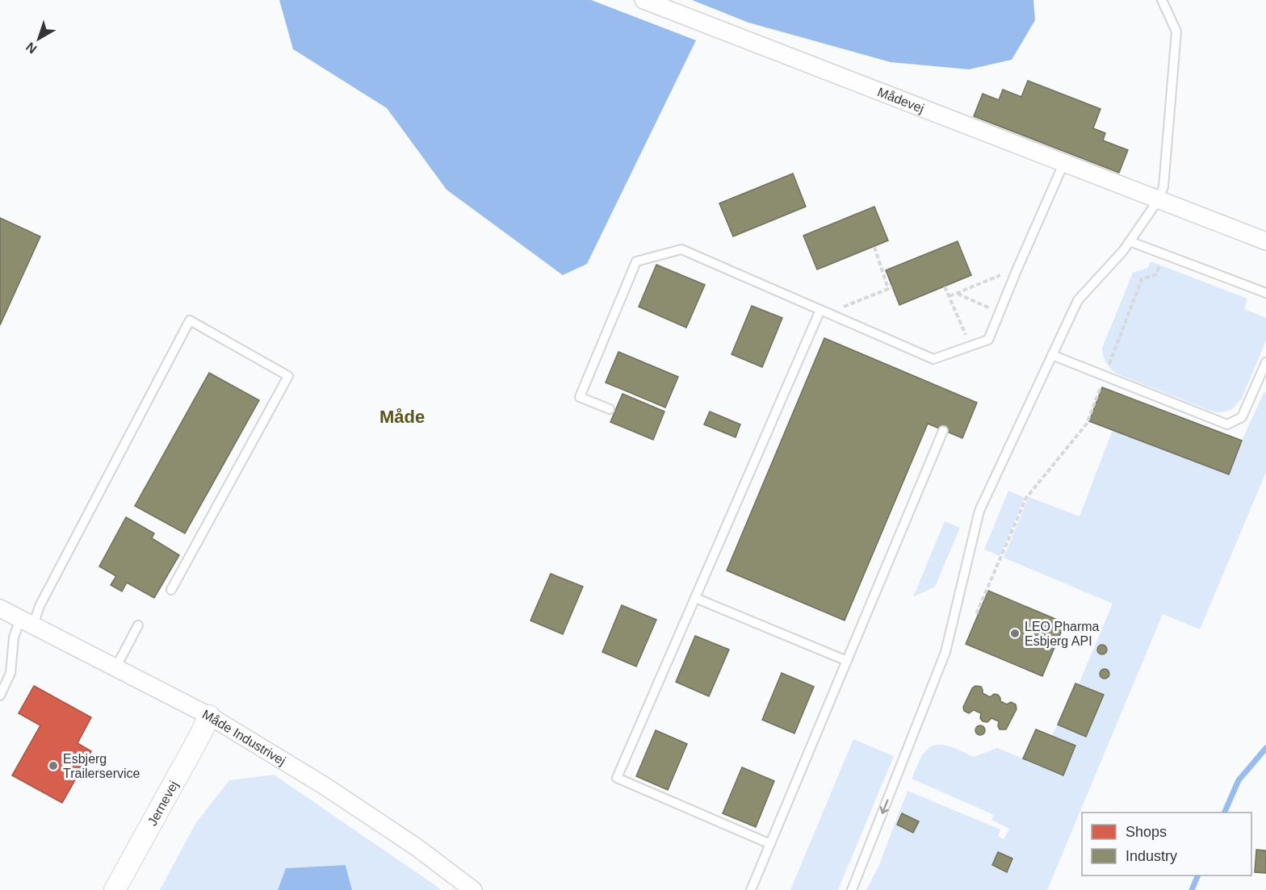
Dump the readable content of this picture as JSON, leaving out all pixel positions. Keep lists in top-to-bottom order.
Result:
{
  "streets": {
    "street": ["Mådevej", "Måde Industrivej", "Jernevej"]
  },
  "crossings": [
    ["Måde Industrivej", "Jernevej"]
  ],
  "districts": ["Måde"],
  "places": ["LEO Pharma Esbjerg API", "Esbjerg Trailerservice"],
  "legend": ["Shops", "Industry"],
  "north": "bottom left"
}
